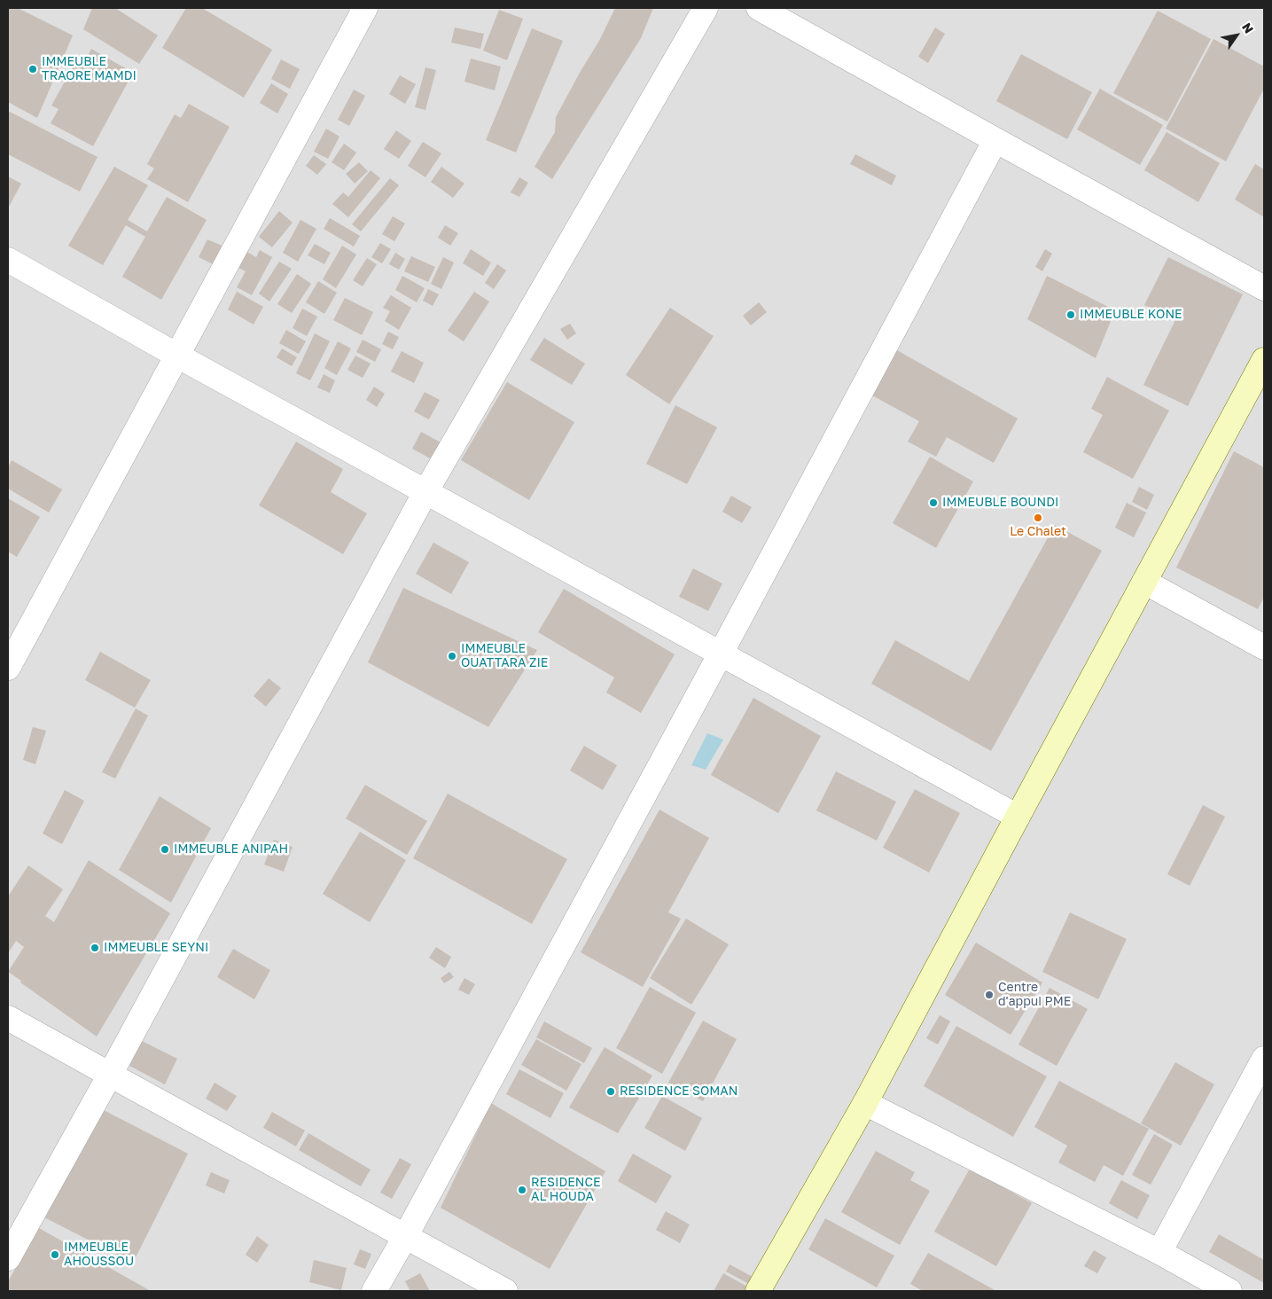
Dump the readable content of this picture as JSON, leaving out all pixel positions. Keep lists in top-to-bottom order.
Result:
{
  "places": [
    "IMMEUBLE TRAORE MAMDI",
    "IMMEUBLE KONE",
    "IMMEUBLE BOUNDI",
    "Le Chalet",
    "IMMEUBLE OUATTARA ZIE",
    "IMMEUBLE ANIPAH",
    "IMMEUBLE SEYNI",
    "Centre d'appui PME",
    "RESIDENCE SOMAN",
    "RESIDENCE AL HOUDA",
    "IMMEUBLE AHOUSSOU"
  ],
  "north": "top right"
}
